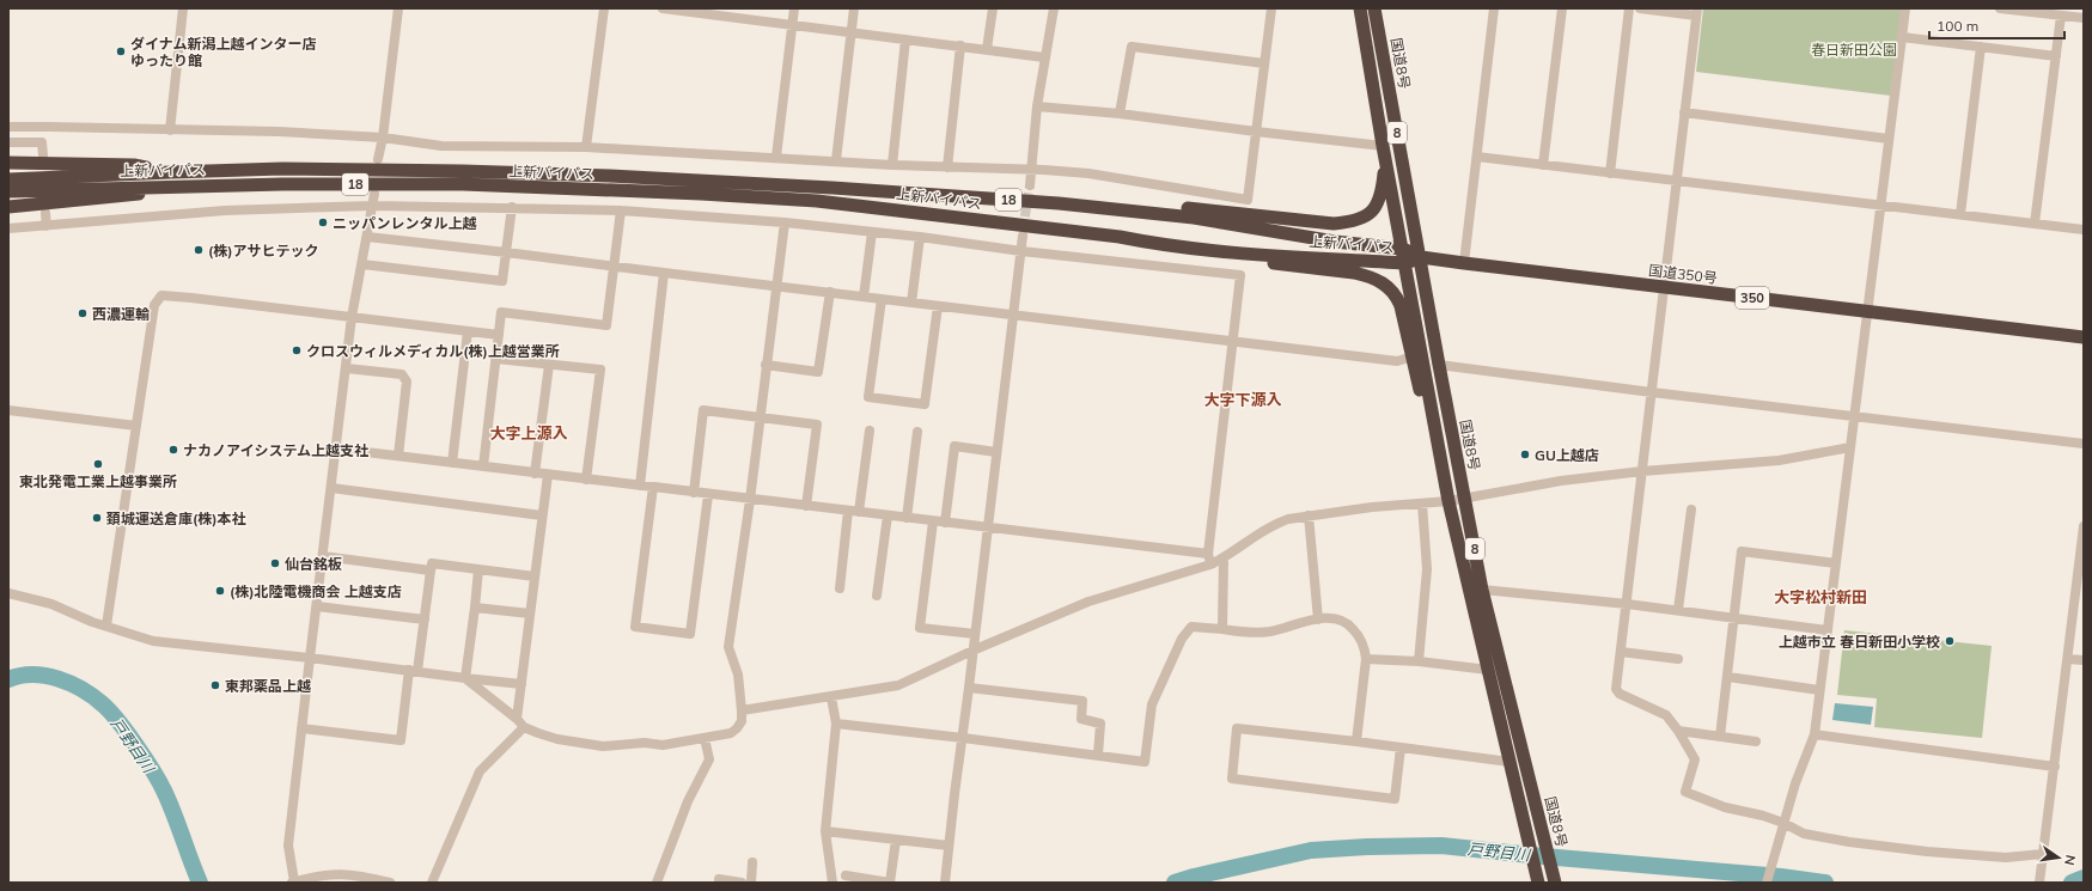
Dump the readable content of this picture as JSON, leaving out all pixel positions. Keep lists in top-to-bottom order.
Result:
{
  "streets": {
    "highway": [
      "国道8号",
      "8",
      "上新バイパス",
      "18",
      "国道350号",
      "350"
    ]
  },
  "crossings": [
    ["国道8号", "上新バイパス"],
    ["国道8号", "国道350号"],
    ["8", "上新バイパス"],
    ["上新バイパス", "国道350号"]
  ],
  "districts": ["大字下源入", "大字上源入", "大字松村新田"],
  "water": ["戸野目川"],
  "parks": ["春日新田公園"],
  "places": [
    "ダイナム新潟上越インター店 ゆったり館",
    "ニッパンレンタル上越",
    "(株)アサヒテック",
    "西濃運輸",
    "クロスウィルメディカル(株)上越営業所",
    "ナカノアイシステム上越支社",
    "GU上越店",
    "東北発電工業上越事業所",
    "頚城運送倉庫(株)本社",
    "仙台銘板",
    "(株)北陸電機商会 上越支店",
    "上越市立 春日新田小学校",
    "東邦薬品上越"
  ],
  "scale_bar": "100 m",
  "north": "right"
}
